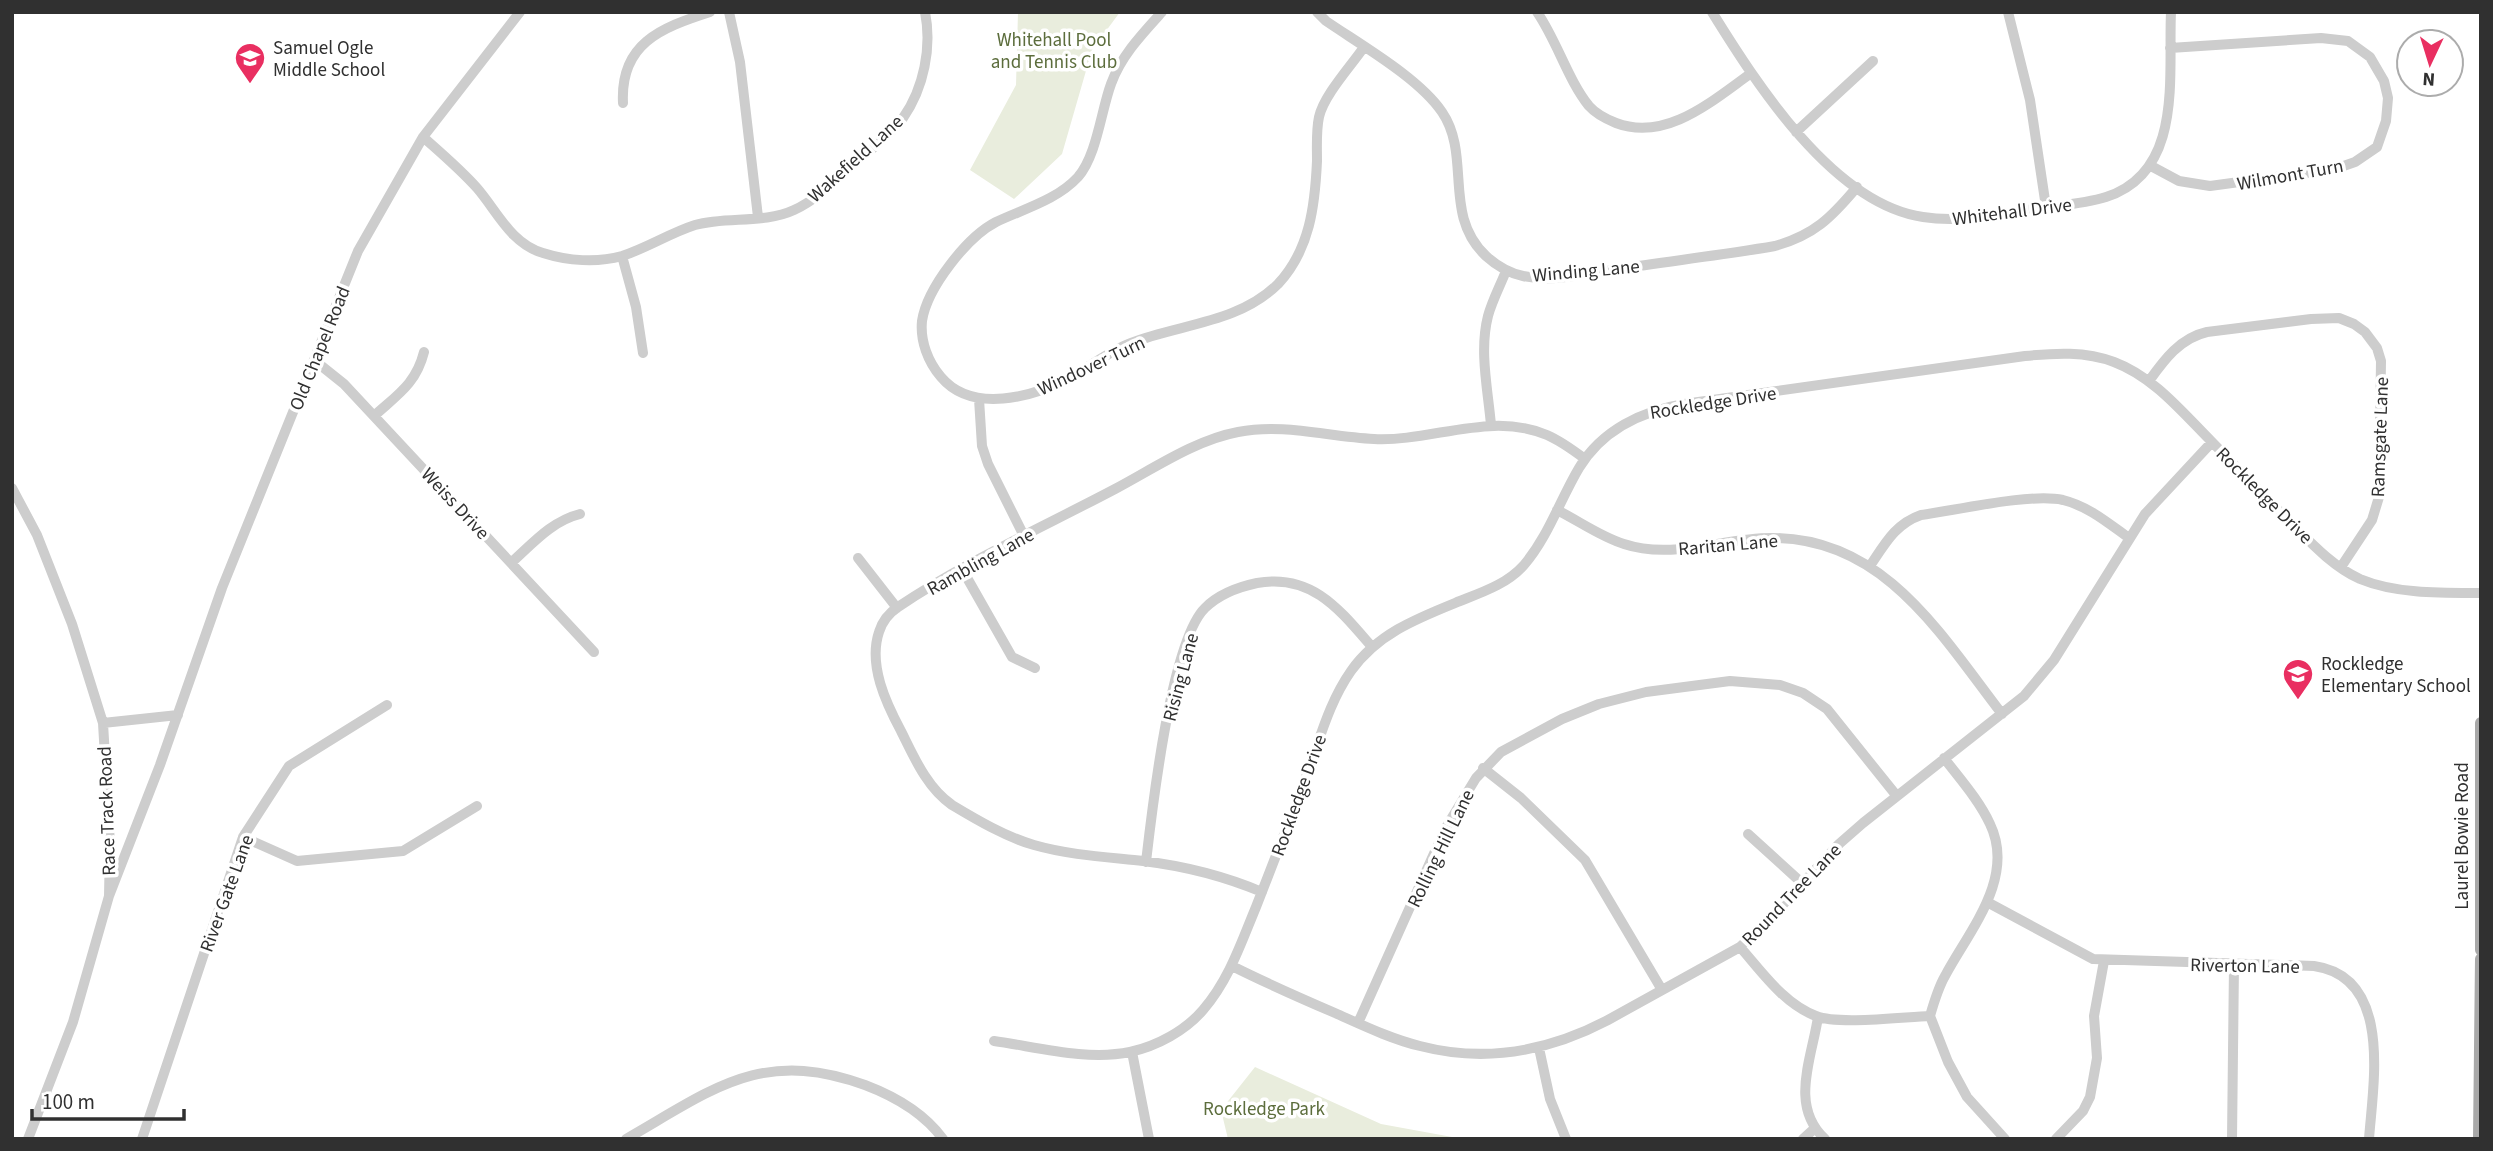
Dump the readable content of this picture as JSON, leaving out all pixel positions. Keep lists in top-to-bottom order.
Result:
{
  "streets": {
    "main road": ["Laurel Bowie Road"],
    "street": [
      "Wakefield Lane",
      "Wilmont Turn",
      "Whitehall Drive",
      "Winding Lane",
      "Old Chapel Road",
      "Windover Turn",
      "Rockledge Drive",
      "Ramsgate Lane",
      "Weiss Drive",
      "Raritan Lane",
      "Rambling Lane",
      "Rising Lane",
      "Race Track Road",
      "Rolling Hill Lane",
      "River Gate Lane",
      "Round Tree Lane",
      "Riverton Lane"
    ]
  },
  "crossings": [
    ["Wakefield Lane", "Old Chapel Road"],
    ["Wilmont Turn", "Whitehall Drive"],
    ["Whitehall Drive", "Winding Lane"],
    ["Winding Lane", "Windover Turn"],
    ["Old Chapel Road", "Weiss Drive"],
    ["Old Chapel Road", "Race Track Road"],
    ["Rockledge Drive", "Ramsgate Lane"],
    ["Rockledge Drive", "Raritan Lane"],
    ["Rockledge Drive", "Rambling Lane"],
    ["Rockledge Drive", "Rising Lane"],
    ["Rockledge Drive", "Round Tree Lane"],
    ["Raritan Lane", "Round Tree Lane"],
    ["Rambling Lane", "Rising Lane"],
    ["Rolling Hill Lane", "Round Tree Lane"]
  ],
  "parks": ["Whitehall Pool and Tennis Club", "Rockledge Park"],
  "places": {
    "school or university": ["Samuel Ogle Middle School", "Rockledge Elementary School"]
  },
  "scale_bar": "100 m",
  "north": "bottom"
}
